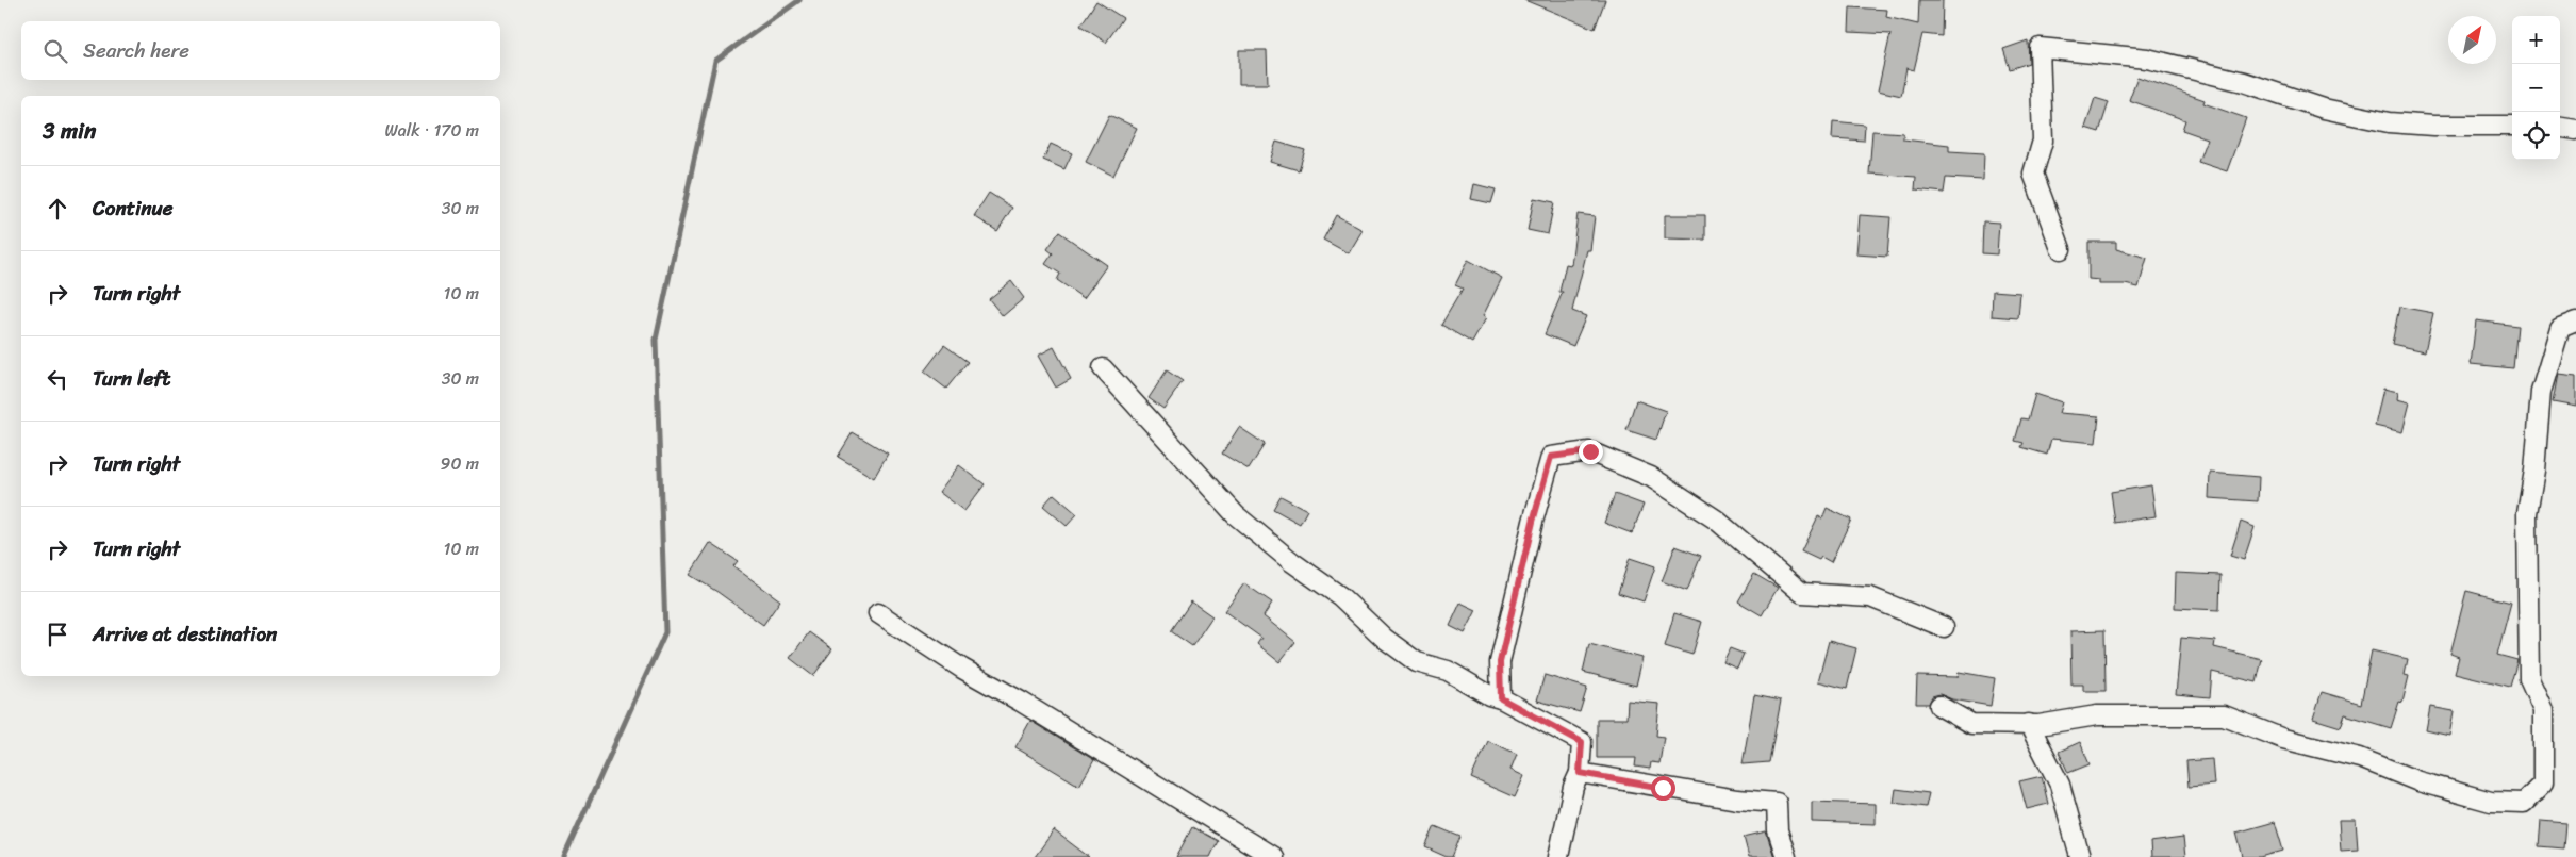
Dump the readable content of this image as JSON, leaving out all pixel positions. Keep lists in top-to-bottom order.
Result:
{
  "north": "top right",
  "page": {
    "map_buttons": ["+", "−"],
    "search": "Search here",
    "heading": ["3 min", "Walk · 170 m"],
    "list": [
      ["Continue", "30 m"],
      ["Turn right", "10 m"],
      ["Turn left", "30 m"],
      ["Turn right", "90 m"],
      ["Turn right", "10 m"],
      "Arrive at destination"
    ]
  }
}
